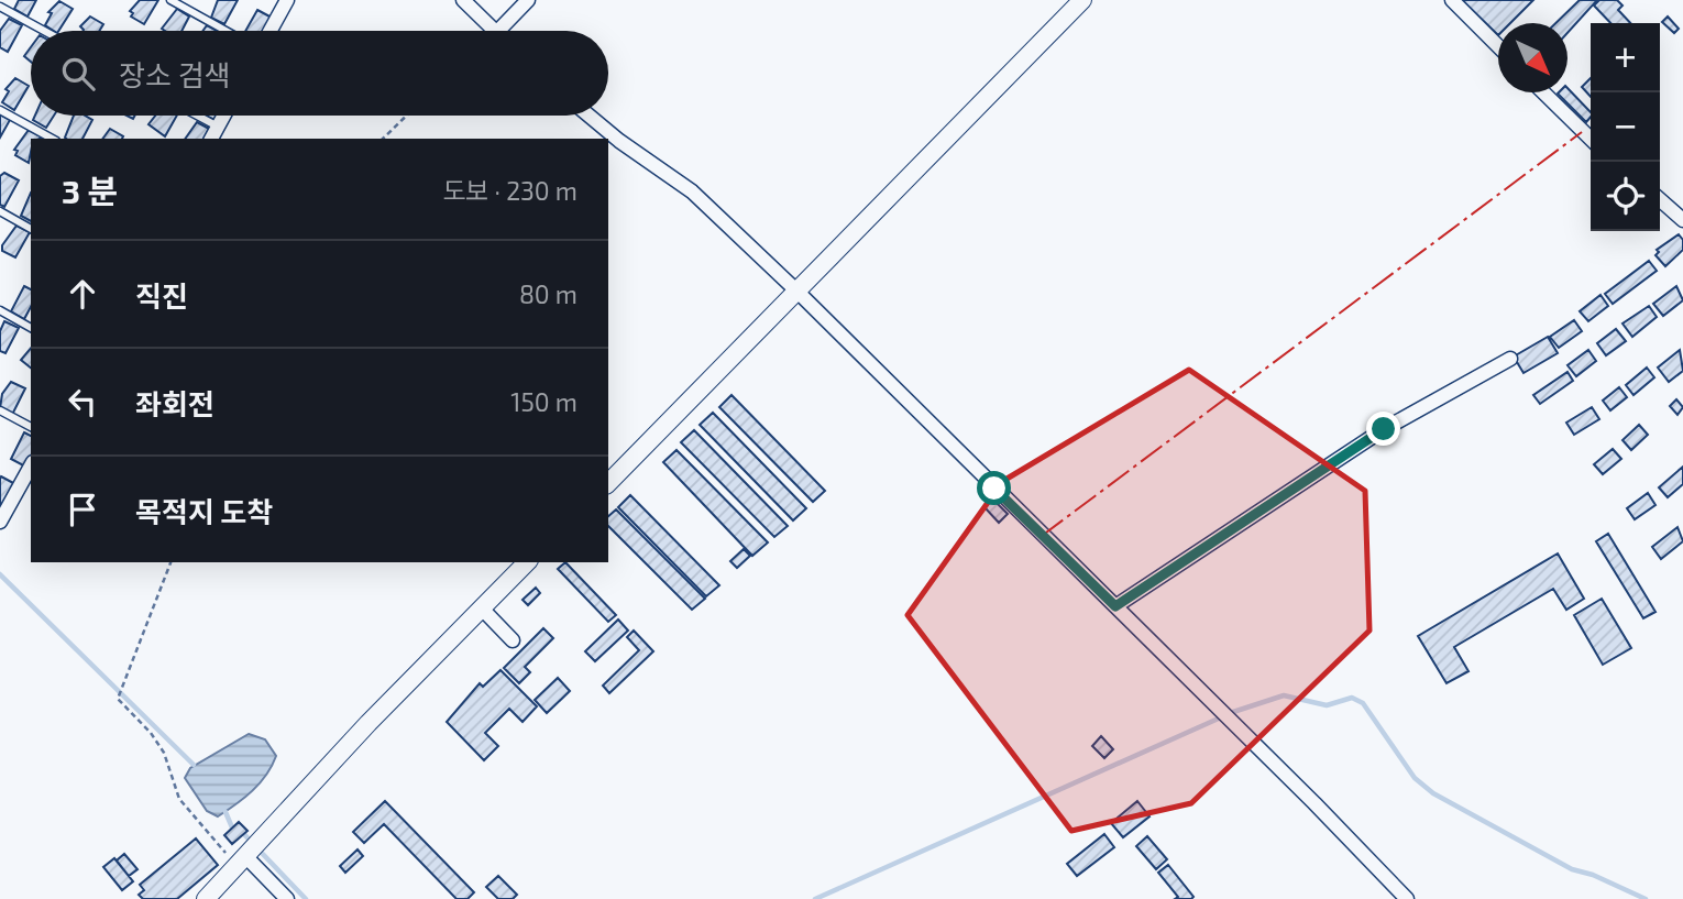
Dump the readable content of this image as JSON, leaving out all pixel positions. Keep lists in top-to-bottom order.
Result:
{
  "north": "bottom right",
  "page": {
    "map_buttons": ["+", "−"],
    "search": "장소 검색",
    "heading": ["3 분", "도보 · 230 m"],
    "list": [
      ["직진", "80 m"],
      ["좌회전", "150 m"],
      "목적지 도착"
    ]
  }
}
